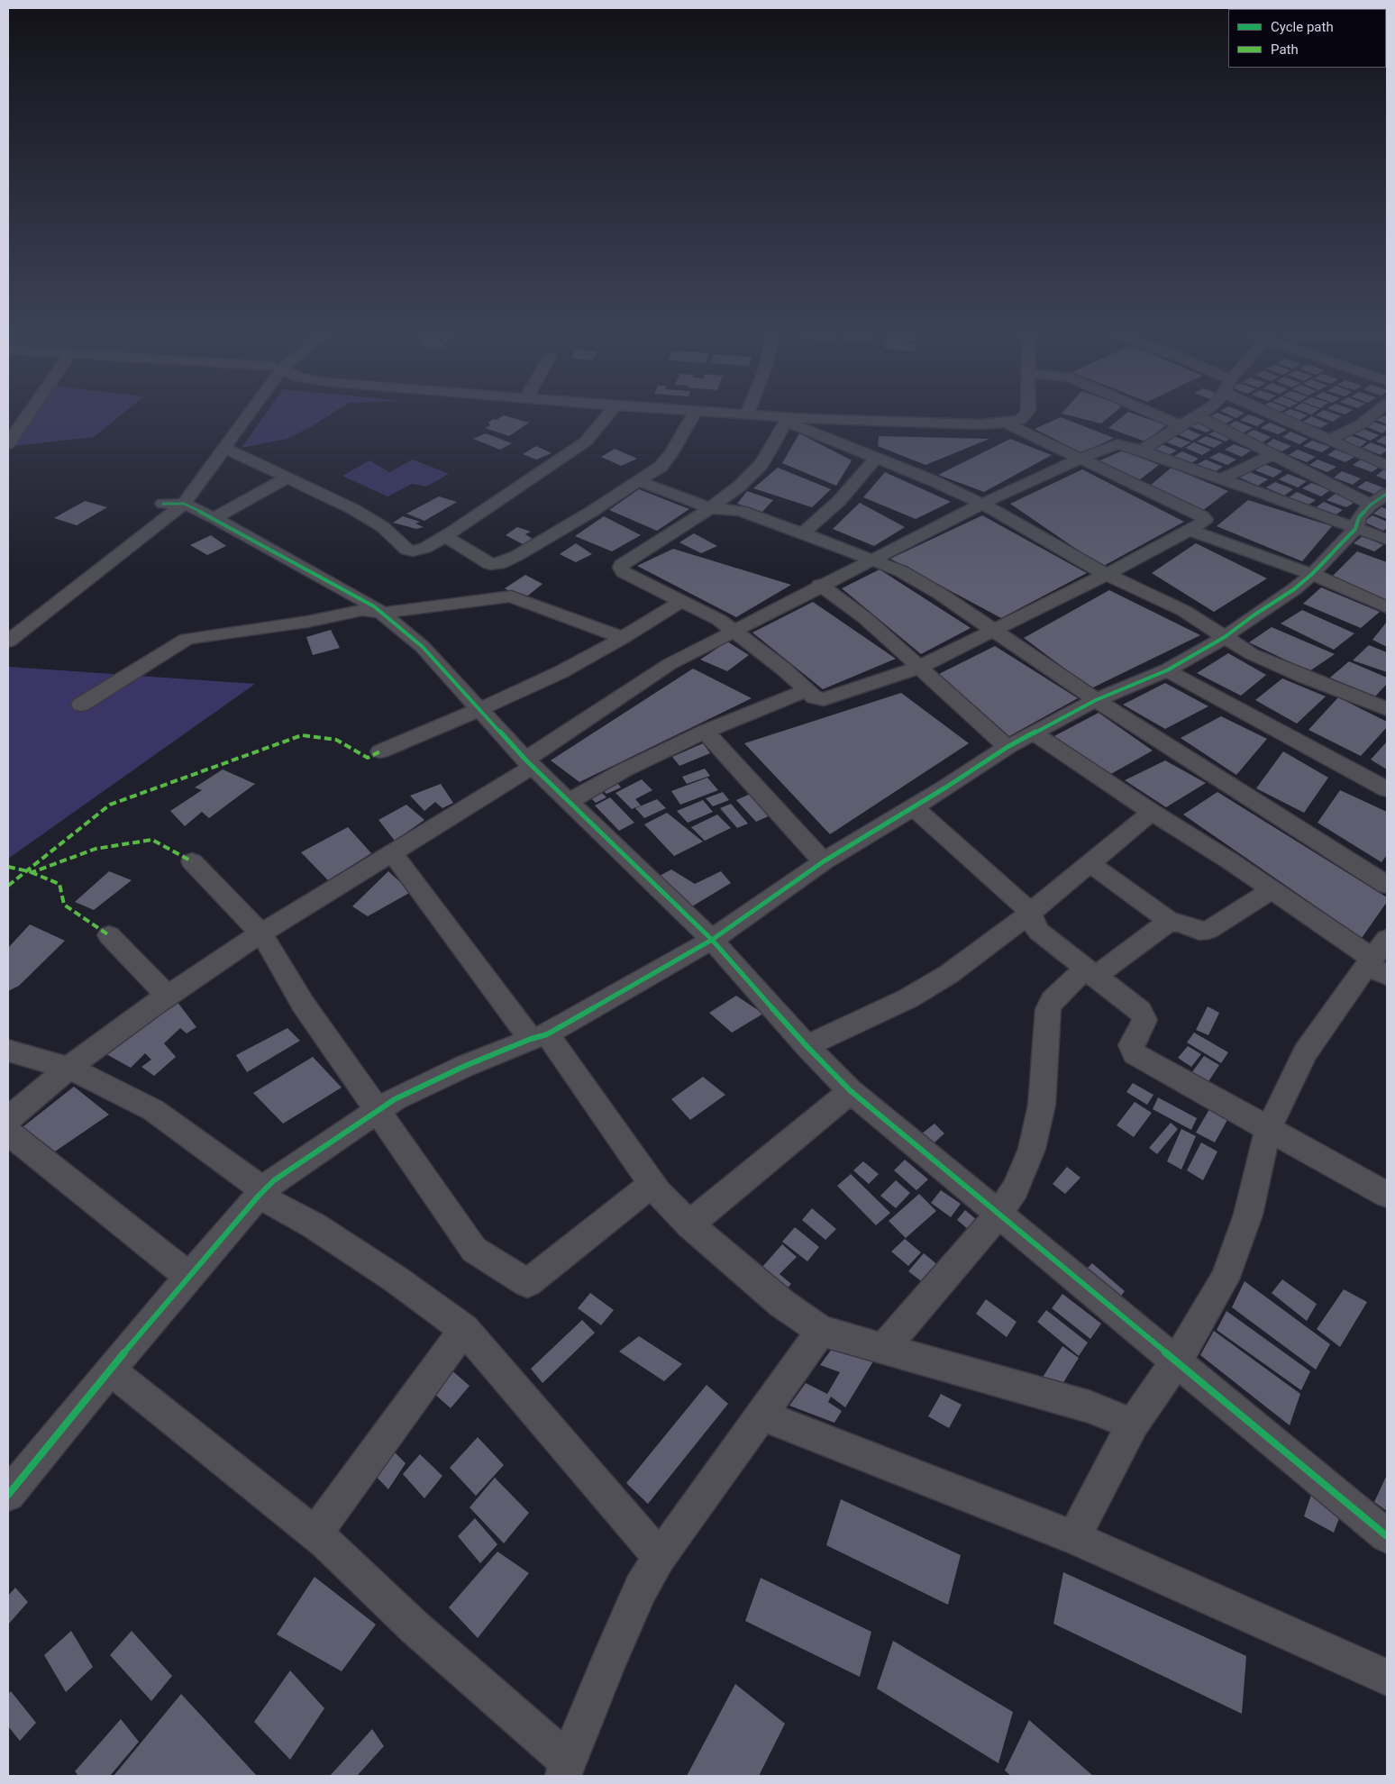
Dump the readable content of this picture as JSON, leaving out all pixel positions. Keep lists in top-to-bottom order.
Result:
{
  "legend": ["Cycle path", "Path"]
}
